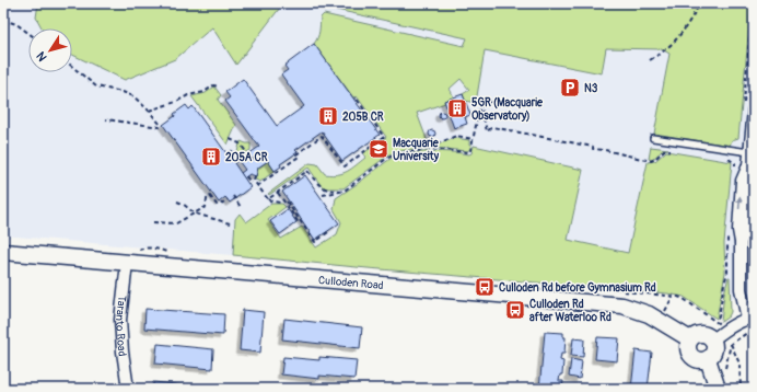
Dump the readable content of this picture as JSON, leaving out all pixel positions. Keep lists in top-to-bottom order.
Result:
{
  "streets": {
    "street": ["Culloden Road", "Taranto Road"]
  },
  "crossings": [
    ["Culloden Road", "Taranto Road"]
  ],
  "places": {
    "parking": ["N3"],
    "building": ["5GR (Macquarie Observatory)", "205B CR", "205A CR"],
    "school or university": ["Macquarie University"],
    "bus stop": ["Culloden Rd before Gymnasium Rd", "Culloden Rd after Waterloo Rd"]
  },
  "north": "bottom left"
}
